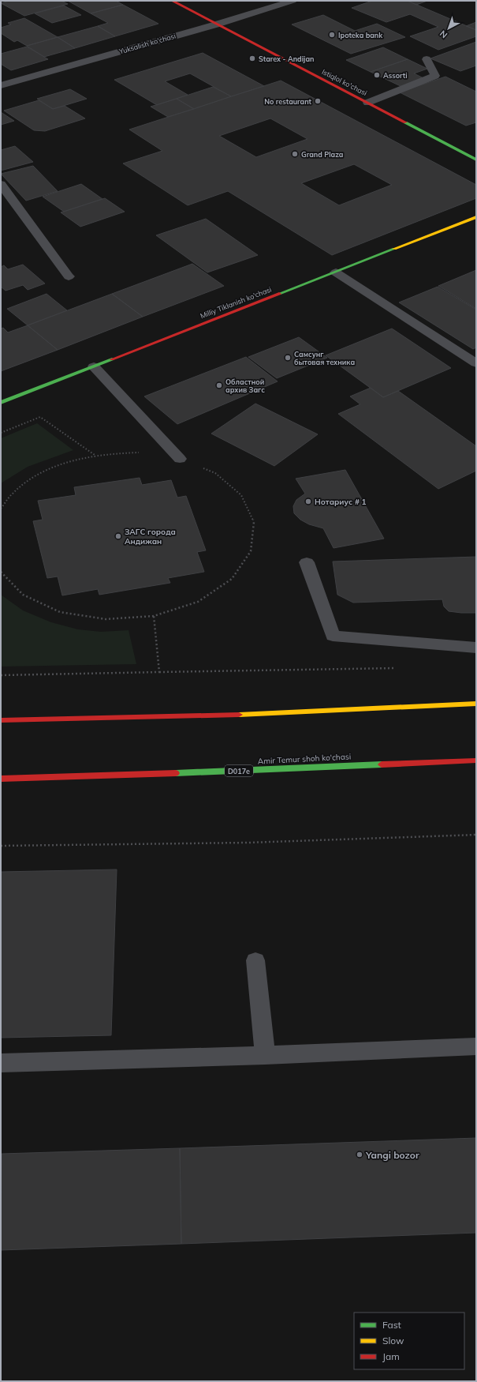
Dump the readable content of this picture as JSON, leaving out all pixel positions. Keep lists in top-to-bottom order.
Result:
{
  "streets": {
    "street": [
      "Yuksalish ko'chasi",
      "Istiqlol ko'chasi",
      "Milliy Tiklanish ko'chasi",
      "Amir Temur shoh ko'chasi",
      "D017e"
    ]
  },
  "crossings": [
    ["Yuksalish ko'chasi", "Istiqlol ko'chasi"]
  ],
  "places": [
    "Ipoteka bank",
    "Starex - Andijan",
    "Assorti",
    "No restaurant",
    "Grand Plaza",
    "Самсунг бытовая техника",
    "Областной архив Загс",
    "Нотариус # 1",
    "ЗАГС города Андижан",
    "Yangi bozor"
  ],
  "legend": ["Fast", "Slow", "Jam"],
  "north": "bottom left"
}
